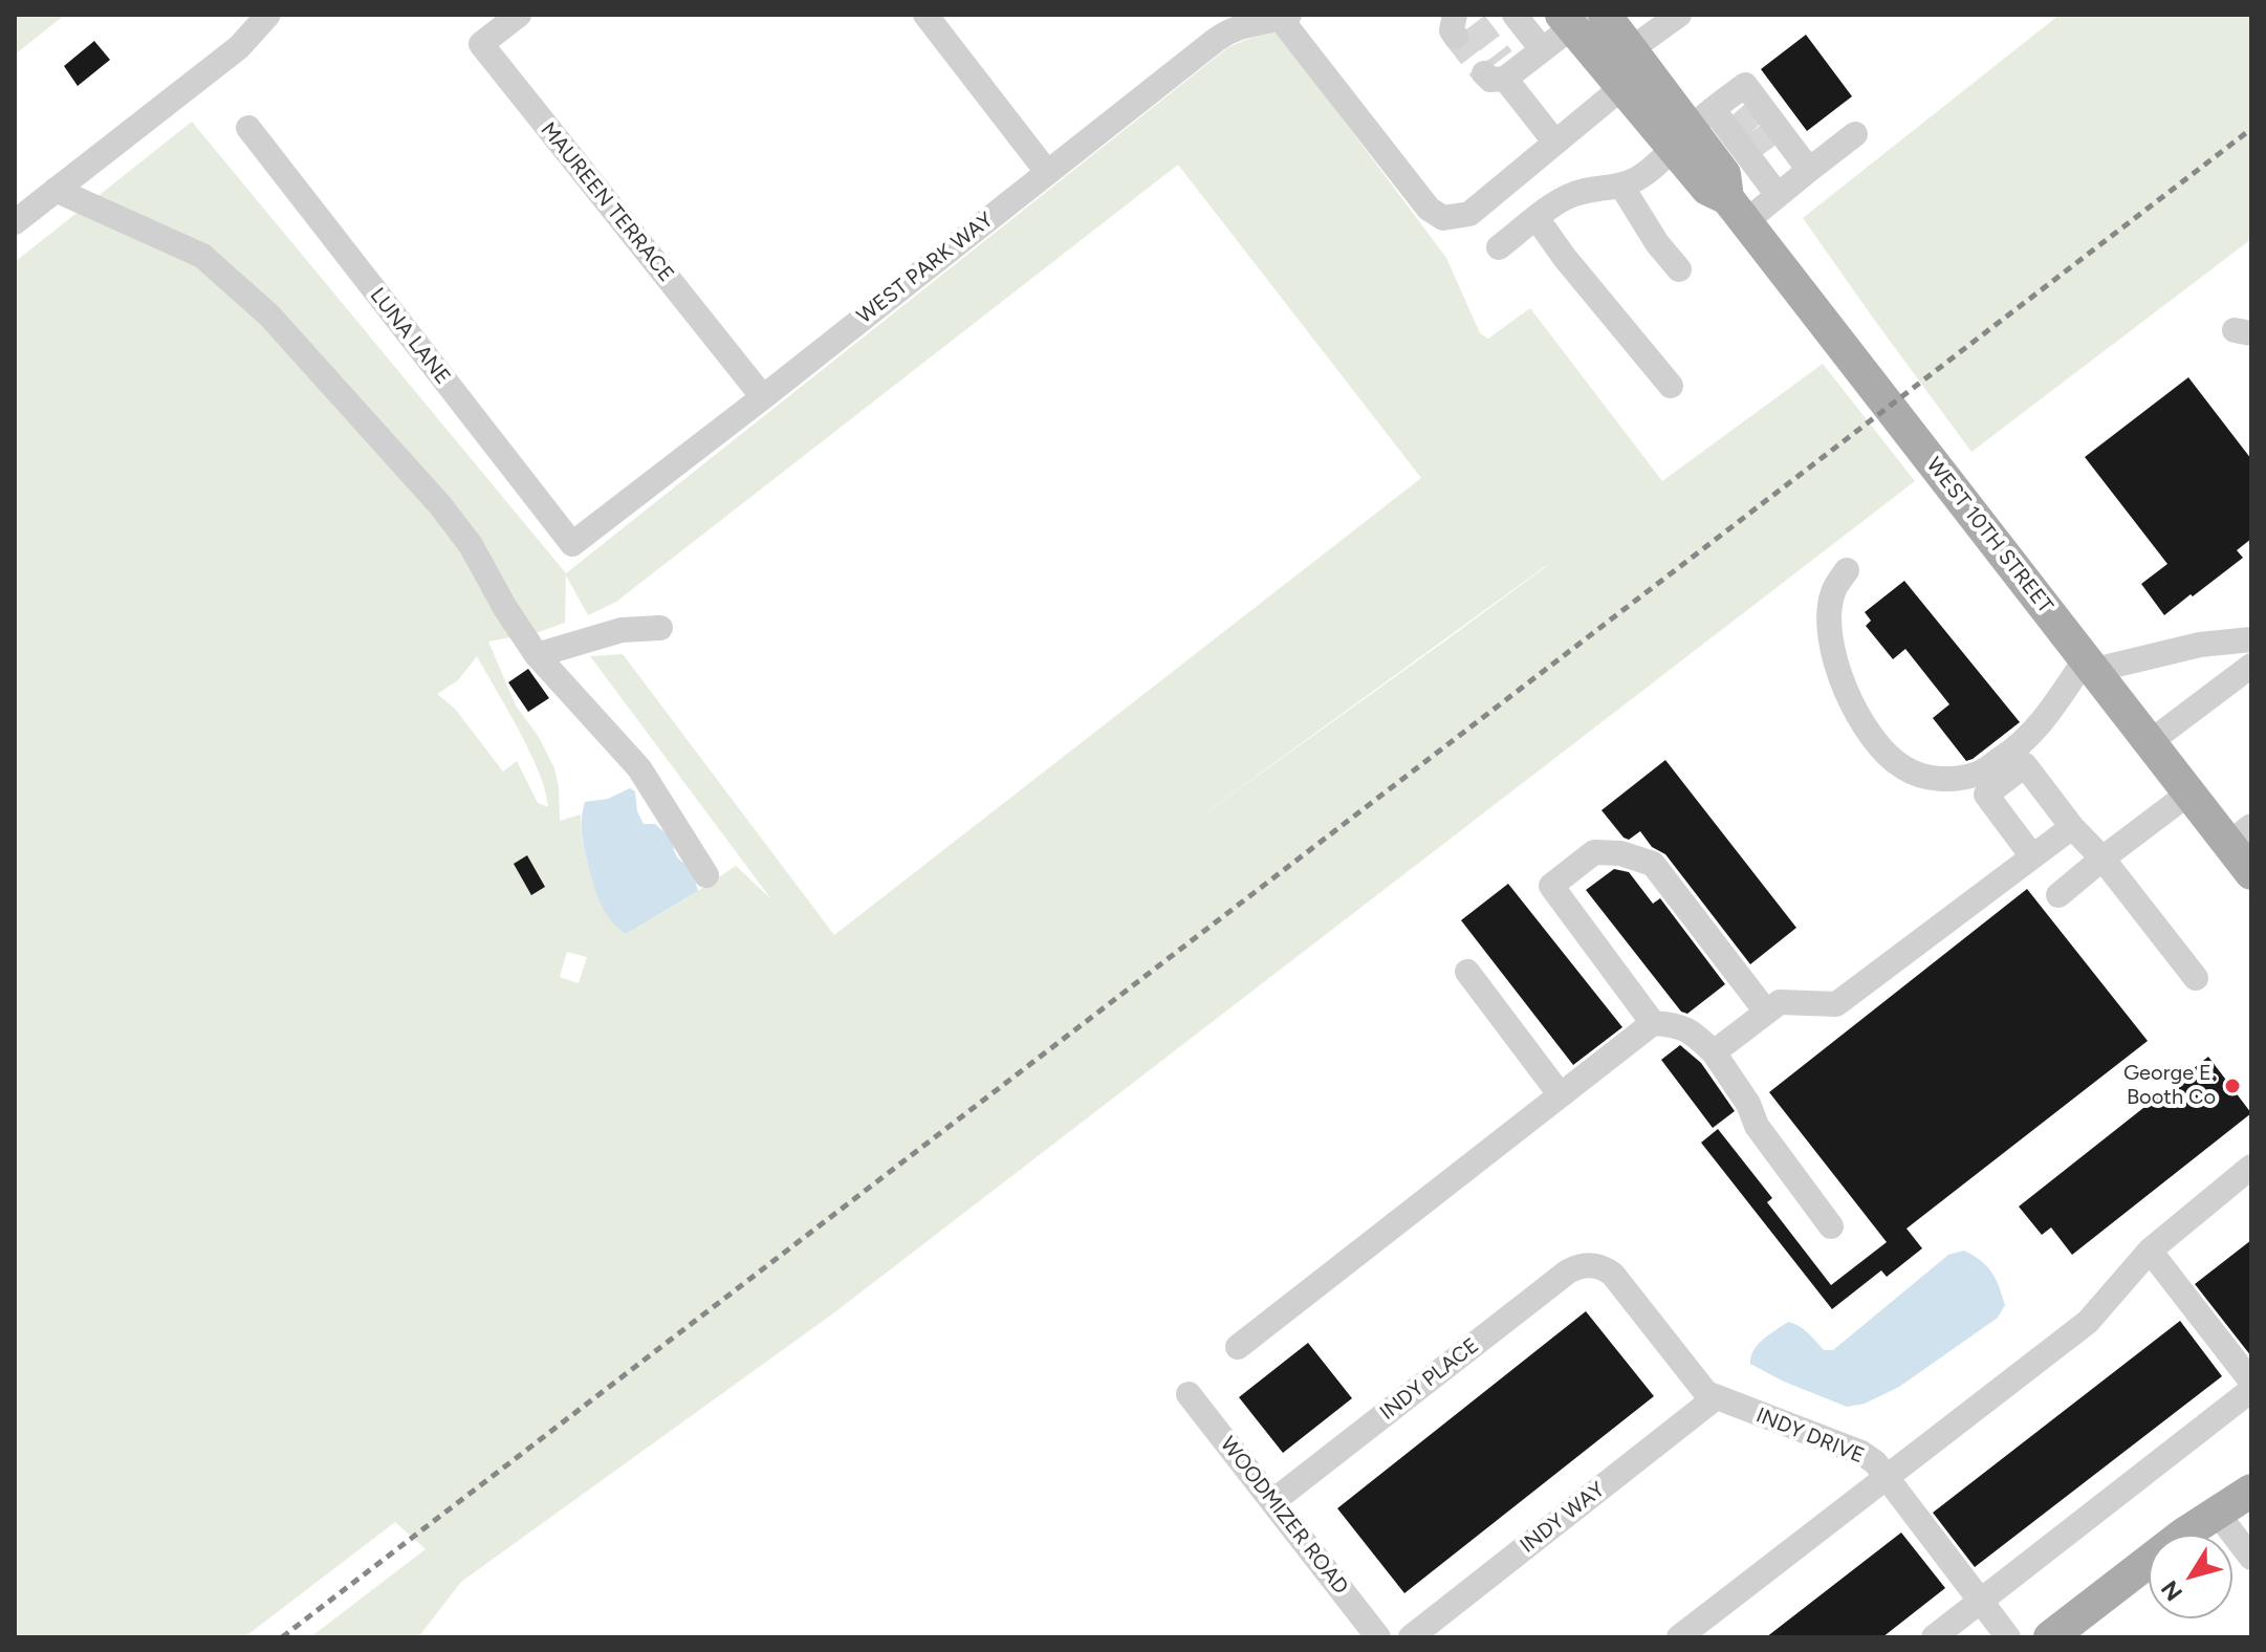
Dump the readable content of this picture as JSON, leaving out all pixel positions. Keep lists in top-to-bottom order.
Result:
{
  "streets": {
    "main road": ["WEST 10TH STREET"],
    "street": [
      "MAUREEN TERRACE",
      "WEST PARK WAY",
      "LUNA LANE",
      "INDY PLACE",
      "INDY DRIVE",
      "WOODMIZER ROAD",
      "INDY WAY"
    ]
  },
  "crossings": [
    ["MAUREEN TERRACE", "WEST PARK WAY"],
    ["WEST PARK WAY", "LUNA LANE"],
    ["INDY PLACE", "INDY DRIVE"],
    ["INDY PLACE", "WOODMIZER ROAD"],
    ["INDY DRIVE", "INDY WAY"]
  ],
  "places": ["George E. Booth Co"],
  "north": "bottom left"
}
